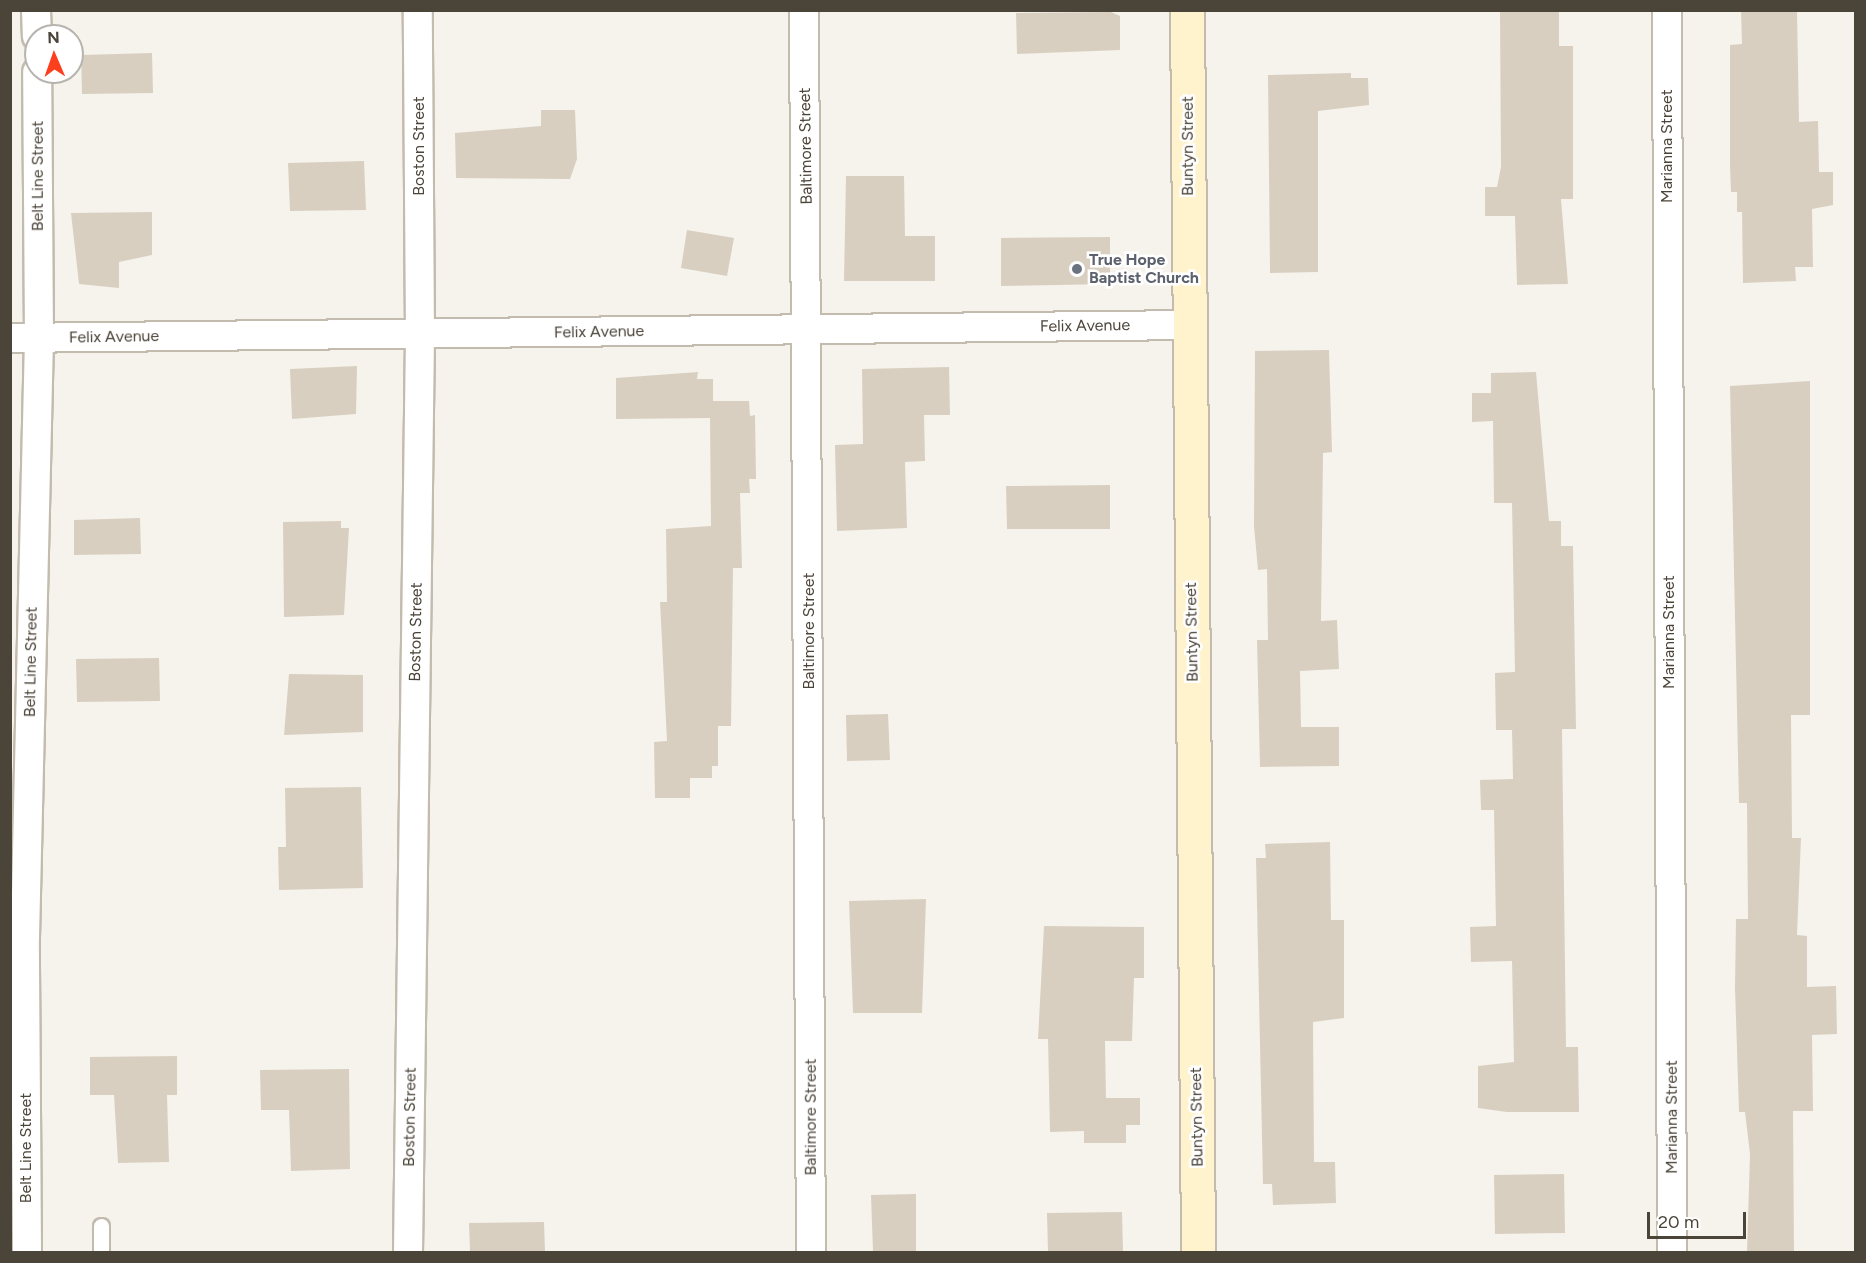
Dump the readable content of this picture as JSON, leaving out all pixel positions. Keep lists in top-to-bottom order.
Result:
{
  "streets": {
    "street": [
      "Boston Street",
      "Baltimore Street",
      "Buntyn Street",
      "Marianna Street",
      "Belt Line Street",
      "Felix Avenue"
    ]
  },
  "crossings": [
    ["Boston Street", "Felix Avenue"],
    ["Baltimore Street", "Felix Avenue"],
    ["Buntyn Street", "Felix Avenue"],
    ["Belt Line Street", "Felix Avenue"]
  ],
  "places": ["True Hope Baptist Church"],
  "scale_bar": "20 m",
  "north": "top"
}
